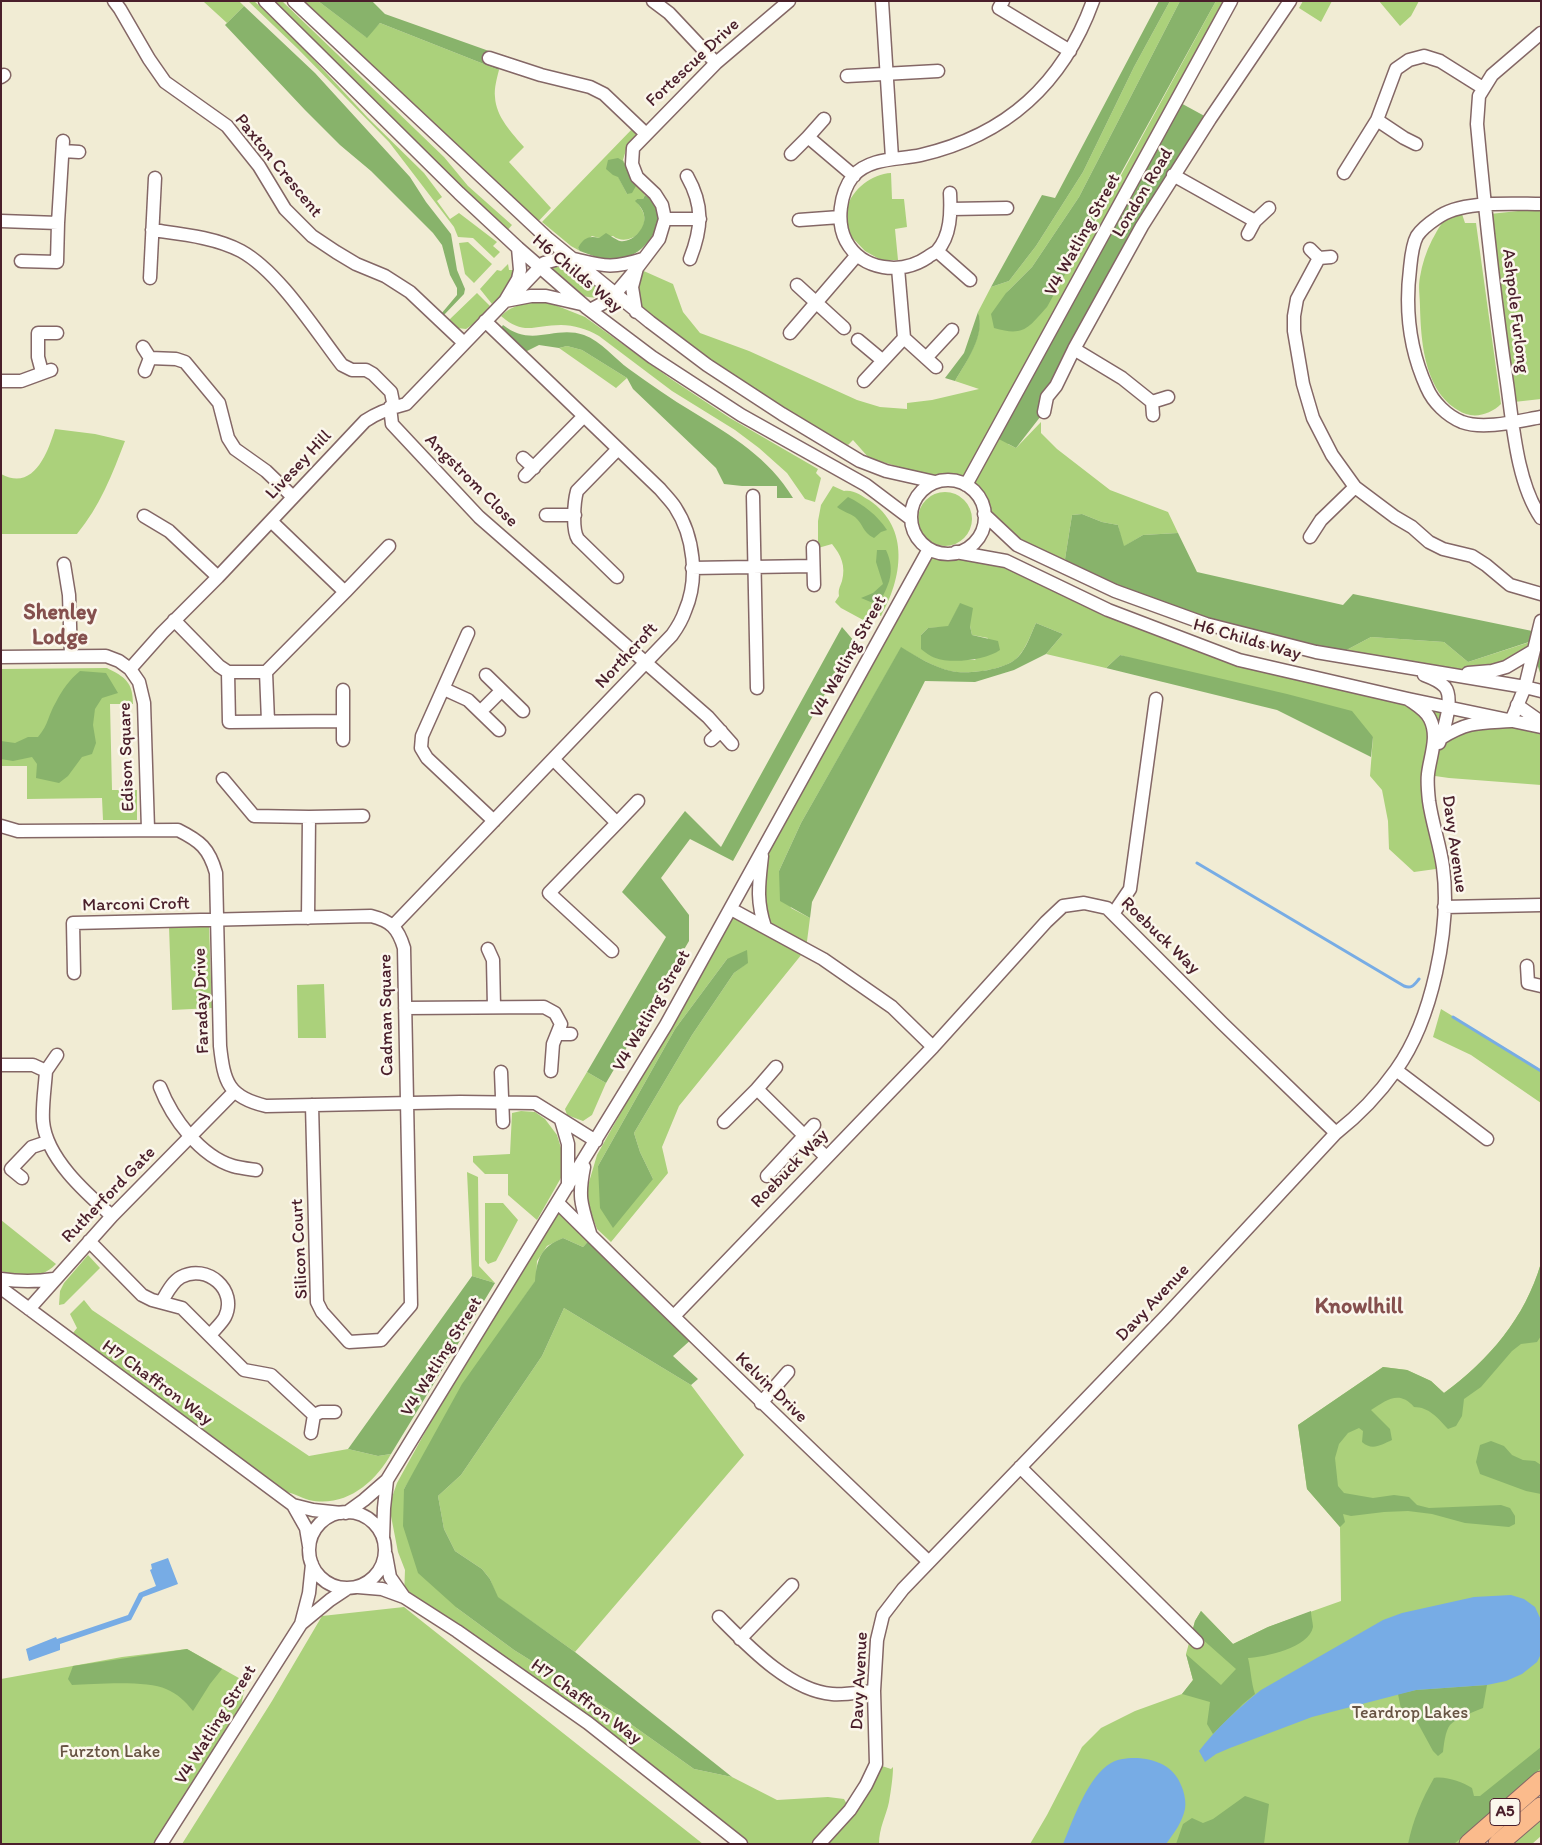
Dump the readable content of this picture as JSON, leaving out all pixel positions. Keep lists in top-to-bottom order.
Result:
{
  "streets": {
    "highway": ["A5"],
    "street": [
      "Fortescue Drive",
      "Paxton Crescent",
      "London Road",
      "V4 Watling Street",
      "H6 Childs Way",
      "Ashpole Furlong",
      "Livesey Hill",
      "Angstrom Close",
      "Northcroft",
      "Edison Square",
      "Davy Avenue",
      "Marconi Croft",
      "Roebuck Way",
      "Faraday Drive",
      "Cadman Square",
      "Rutherford Gate",
      "Silicon Court",
      "H7 Chaffron Way",
      "Kelvin Drive"
    ]
  },
  "crossings": [
    ["Paxton Crescent", "Livesey Hill"],
    ["V4 Watling Street", "H6 Childs Way"],
    ["V4 Watling Street", "H7 Chaffron Way"],
    ["V4 Watling Street", "Kelvin Drive"],
    ["H6 Childs Way", "Livesey Hill"],
    ["H6 Childs Way", "Davy Avenue"],
    ["Livesey Hill", "Angstrom Close"],
    ["Livesey Hill", "Northcroft"],
    ["Livesey Hill", "Edison Square"],
    ["Angstrom Close", "Northcroft"],
    ["Northcroft", "Cadman Square"],
    ["Edison Square", "Faraday Drive"],
    ["Davy Avenue", "Roebuck Way"],
    ["Davy Avenue", "Kelvin Drive"],
    ["Marconi Croft", "Faraday Drive"],
    ["Roebuck Way", "Kelvin Drive"],
    ["Faraday Drive", "Rutherford Gate"],
    ["Cadman Square", "Silicon Court"],
    ["Rutherford Gate", "H7 Chaffron Way"]
  ],
  "districts": ["Shenley Lodge", "Knowlhill"],
  "parks": ["Teardrop Lakes", "Furzton Lake"]
}
